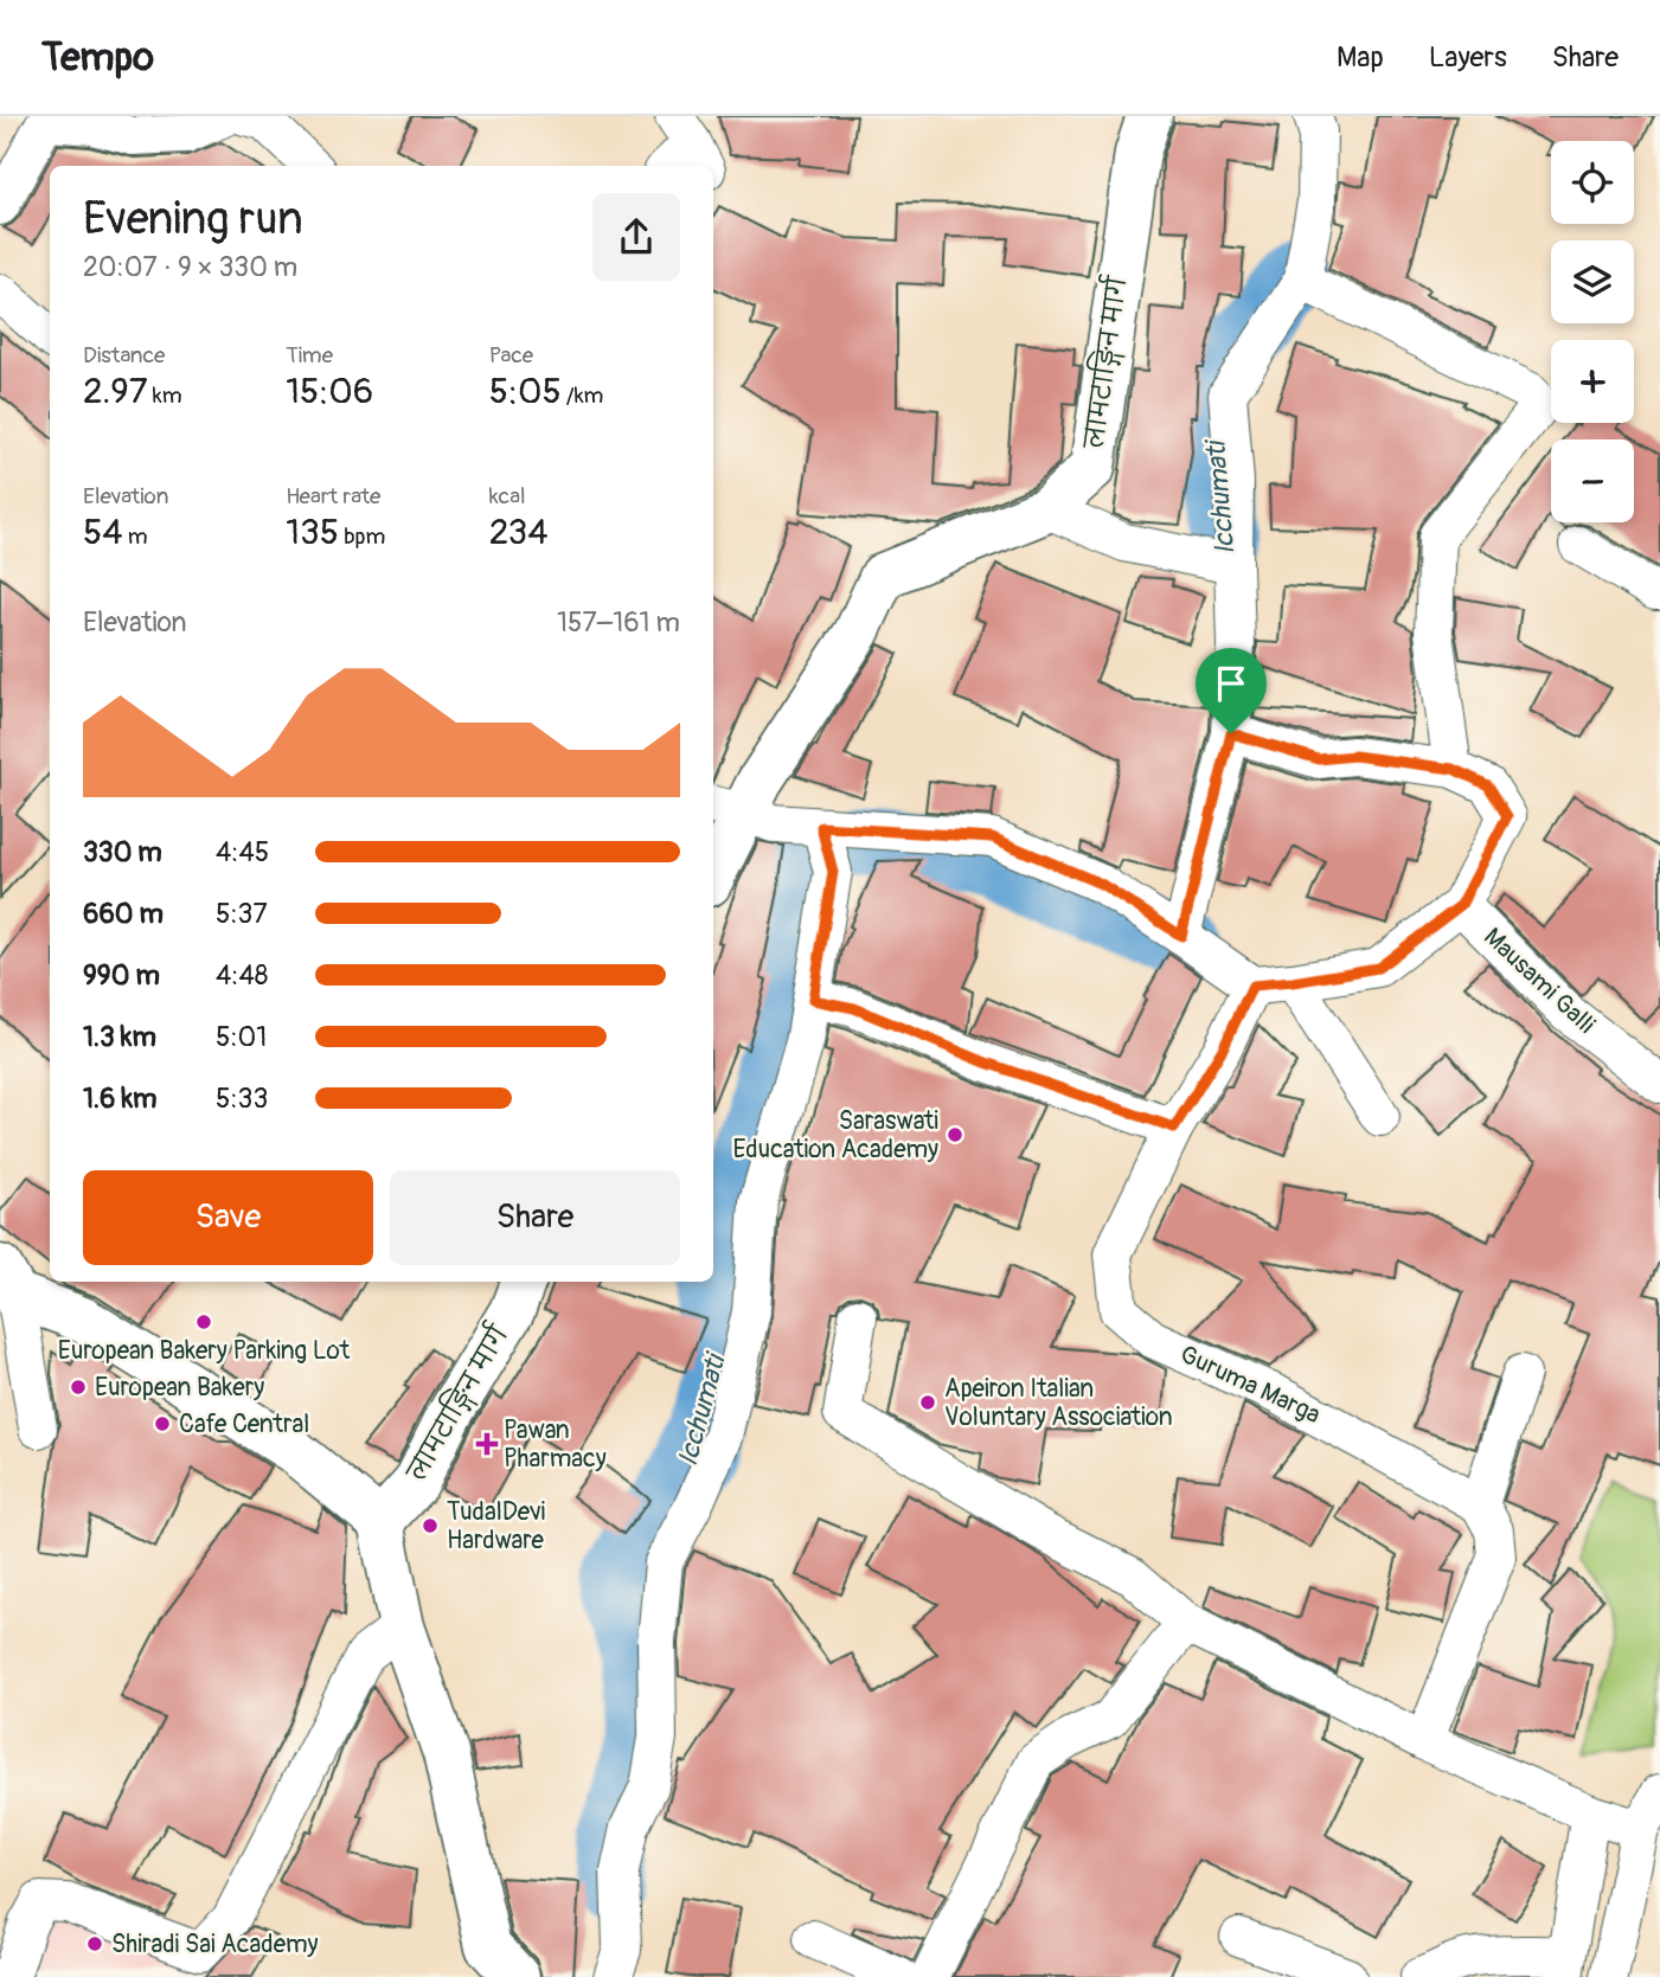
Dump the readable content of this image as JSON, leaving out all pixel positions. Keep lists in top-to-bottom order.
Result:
{
  "streets": {
    "street": ["लामटाङ्गिन मार्ग", "Mausami Galli", "Guruma Marga"]
  },
  "water": ["Icchumati"],
  "places": {
    "other": [
      "Saraswati Education Academy",
      "European Bakery Parking Lot",
      "European Bakery",
      "Apeiron Italian Voluntary Association",
      "Cafe Central",
      "TudalDevi Hardware",
      "Shiradi Sai Academy"
    ],
    "health": ["Pawan Pharmacy"]
  },
  "page": {
    "header": "Tempo",
    "nav": ["Map", "Layers", "Share"],
    "map_buttons": ["+", "−"],
    "heading": ["Evening run", "20:07 · 9 × 330 m"],
    "stats": [
      ["Distance", "2.97 km"],
      ["Time", "15:06"],
      ["Pace", "5:05 /km"],
      ["Elevation", "54 m"],
      ["Heart rate", "135 bpm"],
      ["kcal", "234"]
    ],
    "chart": ["Elevation", "157–161 m"],
    "list": [
      {
        "name": "330 m",
        "note": "4:45"
      },
      {
        "name": "660 m",
        "note": "5:37"
      },
      {
        "name": "990 m",
        "note": "4:48"
      },
      {
        "name": "1.3 km",
        "note": "5:01"
      },
      {
        "name": "1.6 km",
        "note": "5:33"
      }
    ],
    "buttons": ["Save", "Share"]
  }
}
